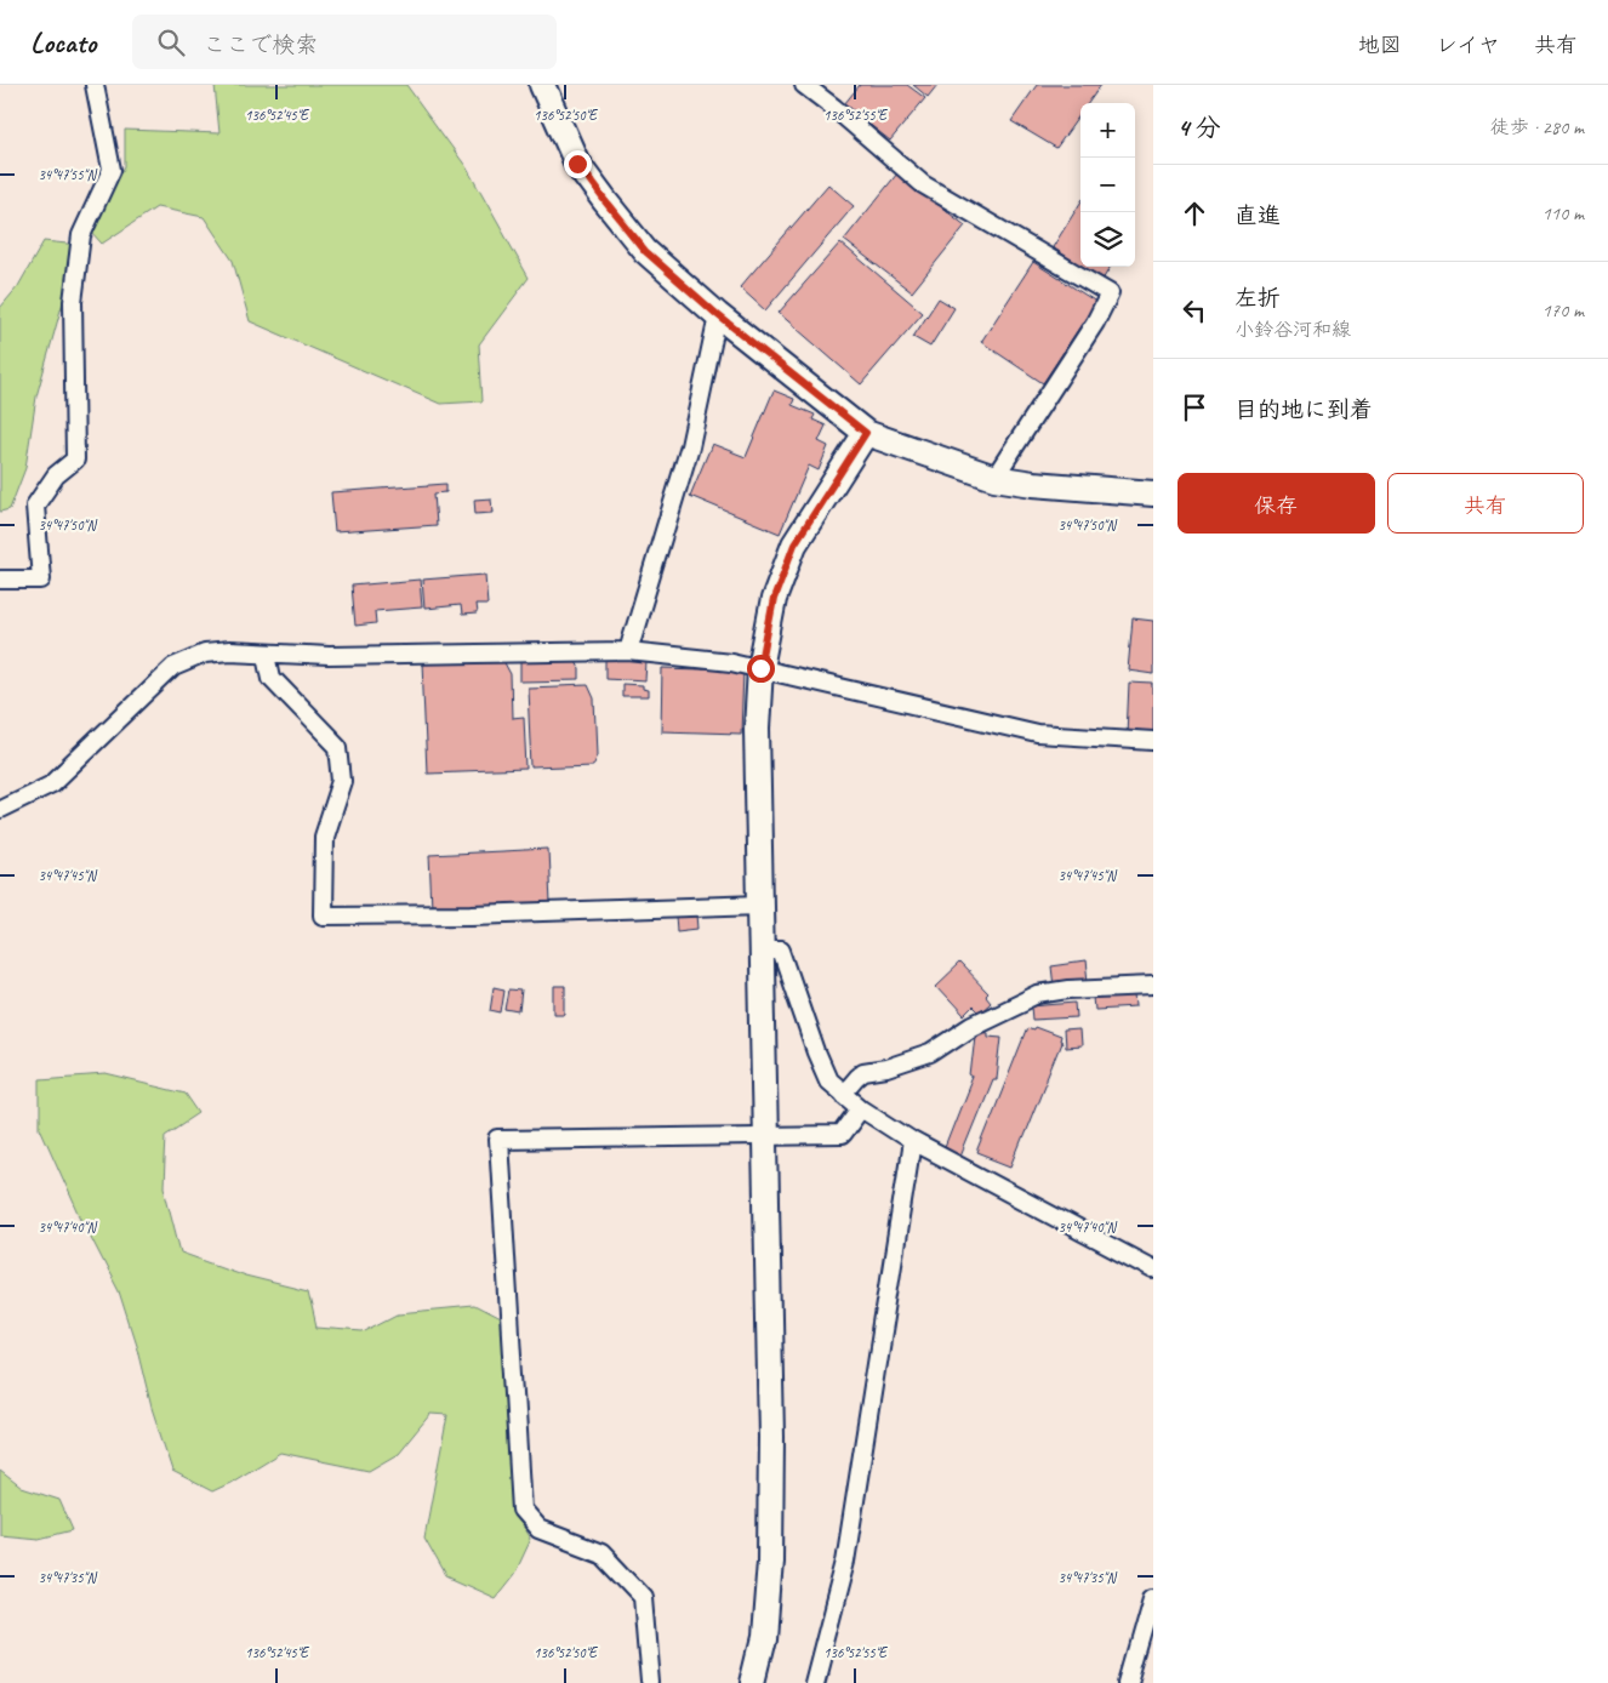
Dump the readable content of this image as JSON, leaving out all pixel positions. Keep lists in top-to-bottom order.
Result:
{
  "page": {
    "header": "Locato",
    "search": "ここで検索",
    "nav": ["地図", "レイヤ", "共有"],
    "heading": ["4 分", "徒歩 · 280 m"],
    "map_buttons": ["+", "−"],
    "list": [
      ["直進", "110 m"],
      ["左折", "小鈴谷河和線", "170 m"],
      "目的地に到着"
    ],
    "buttons": ["保存", "共有"]
  },
  "coordinates": [
    "136°52'45\"E",
    "136°52'50\"E",
    "136°52'55\"E",
    "34°47'55\"N",
    "34°47'50\"N",
    "34°47'45\"N",
    "34°47'40\"N",
    "34°47'35\"N"
  ]
}
